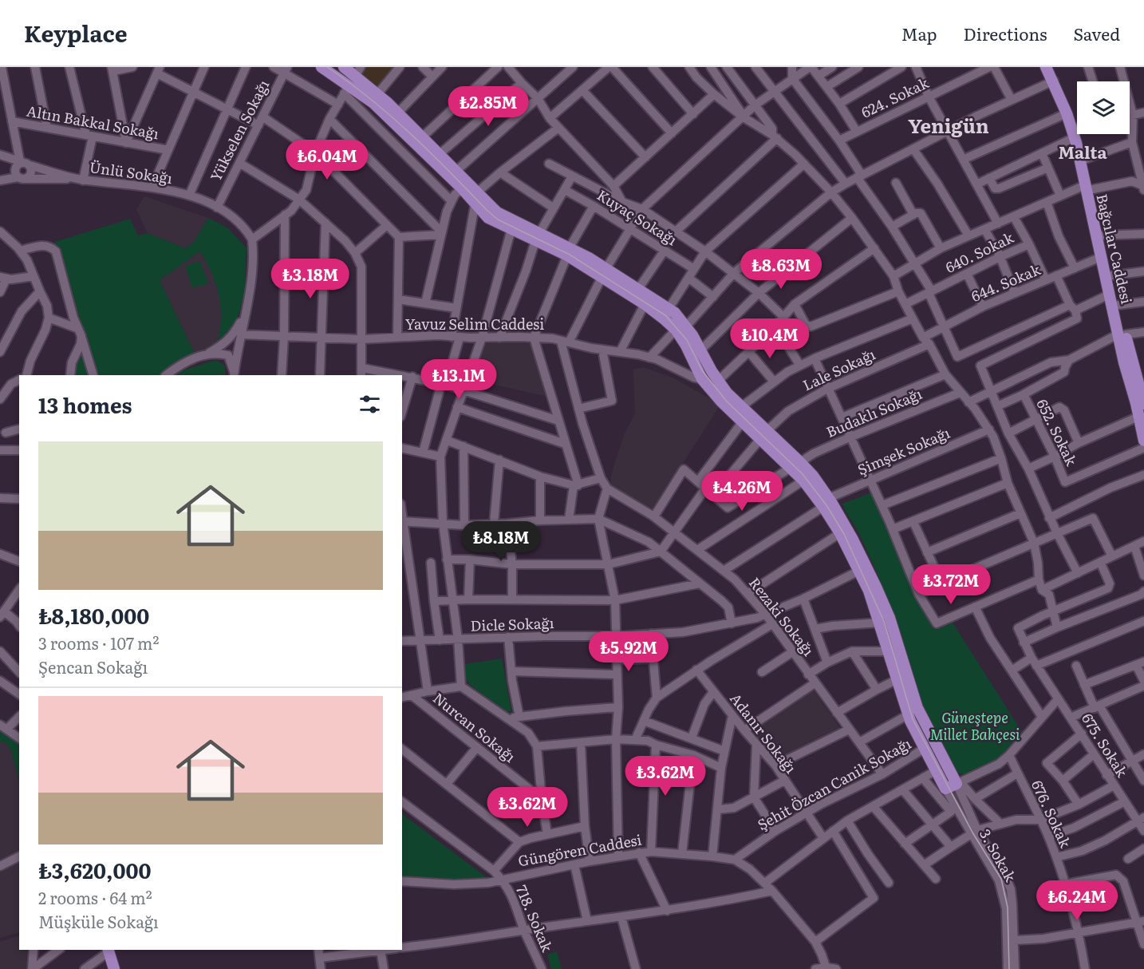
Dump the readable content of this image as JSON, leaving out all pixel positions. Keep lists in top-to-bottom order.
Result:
{
  "streets": {
    "main road": ["Bağcılar Caddesi"],
    "street": [
      "624. Sokak",
      "Altın Bakkal Sokağı",
      "Yükselen Sokağı",
      "Ünlü Sokağı",
      "Kuyaç Sokağı",
      "640. Sokak",
      "644. Sokak",
      "Yavuz Selim Caddesi",
      "Lale Sokağı",
      "Budaklı Sokağı",
      "652. Sokak",
      "Şimşek Sokağı",
      "Rezaki Sokağı",
      "Dicle Sokağı",
      "Nurcan Sokağı",
      "Adanır Sokağı",
      "675. Sokak",
      "Şehit Özcan Canik Sokağı",
      "676. Sokak",
      "Güngören Caddesi",
      "3. Sokak",
      "718. Sokak"
    ]
  },
  "crossings": [
    ["Yükselen Sokağı", "Ünlü Sokağı"],
    ["Bağcılar Caddesi", "644. Sokak"],
    ["640. Sokak", "644. Sokak"],
    ["644. Sokak", "Lale Sokağı"],
    ["Yavuz Selim Caddesi", "Rezaki Sokağı"],
    ["Lale Sokağı", "Budaklı Sokağı"],
    ["Şimşek Sokağı", "Rezaki Sokağı"],
    ["Rezaki Sokağı", "Dicle Sokağı"],
    ["Rezaki Sokağı", "Şehit Özcan Canik Sokağı"],
    ["Adanır Sokağı", "Şehit Özcan Canik Sokağı"],
    ["Şehit Özcan Canik Sokağı", "Güngören Caddesi"],
    ["Güngören Caddesi", "718. Sokak"]
  ],
  "districts": ["Yenigün", "Malta"],
  "parks": ["Güneştepe Millet Bahçesi"],
  "page": {
    "header": "Keyplace",
    "nav": ["Map", "Directions", "Saved"],
    "price": [
      "₺2.85M",
      "₺6.04M",
      "₺8.63M",
      "₺3.18M",
      "₺10.4M",
      "₺13.1M",
      "₺4.26M",
      "₺8.18M",
      "₺3.72M",
      "₺5.92M",
      "₺3.62M",
      "₺3.62M",
      "₺6.24M"
    ],
    "heading": "13 homes",
    "list": [
      {
        "name": "₺8,180,000",
        "note": "3 rooms · 107 m² · Şencan Sokağı"
      },
      {
        "name": "₺3,620,000",
        "note": "2 rooms · 64 m² · Müşküle Sokağı"
      }
    ]
  }
}
